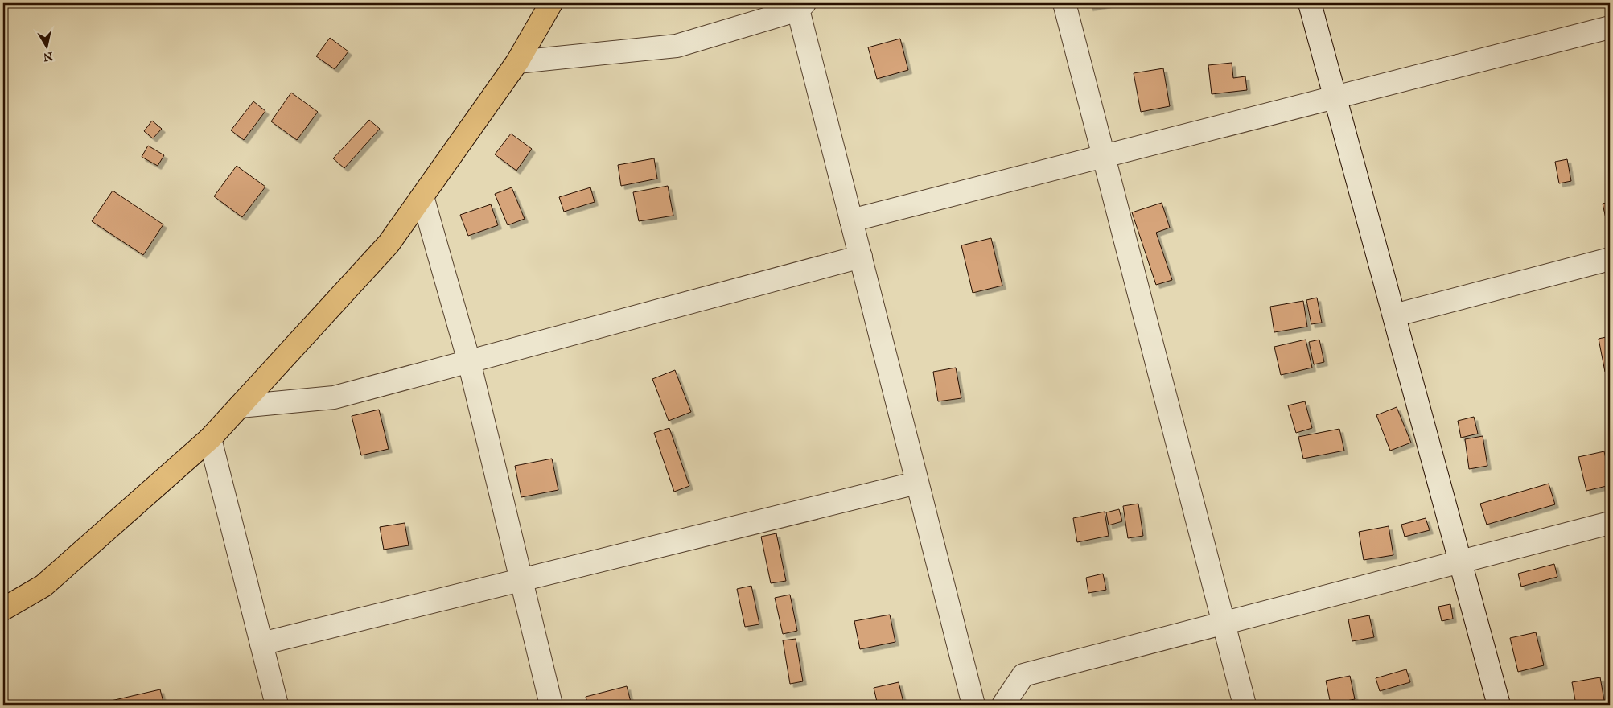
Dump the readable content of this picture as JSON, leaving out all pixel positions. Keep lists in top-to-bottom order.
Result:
{
  "north": "bottom"
}
